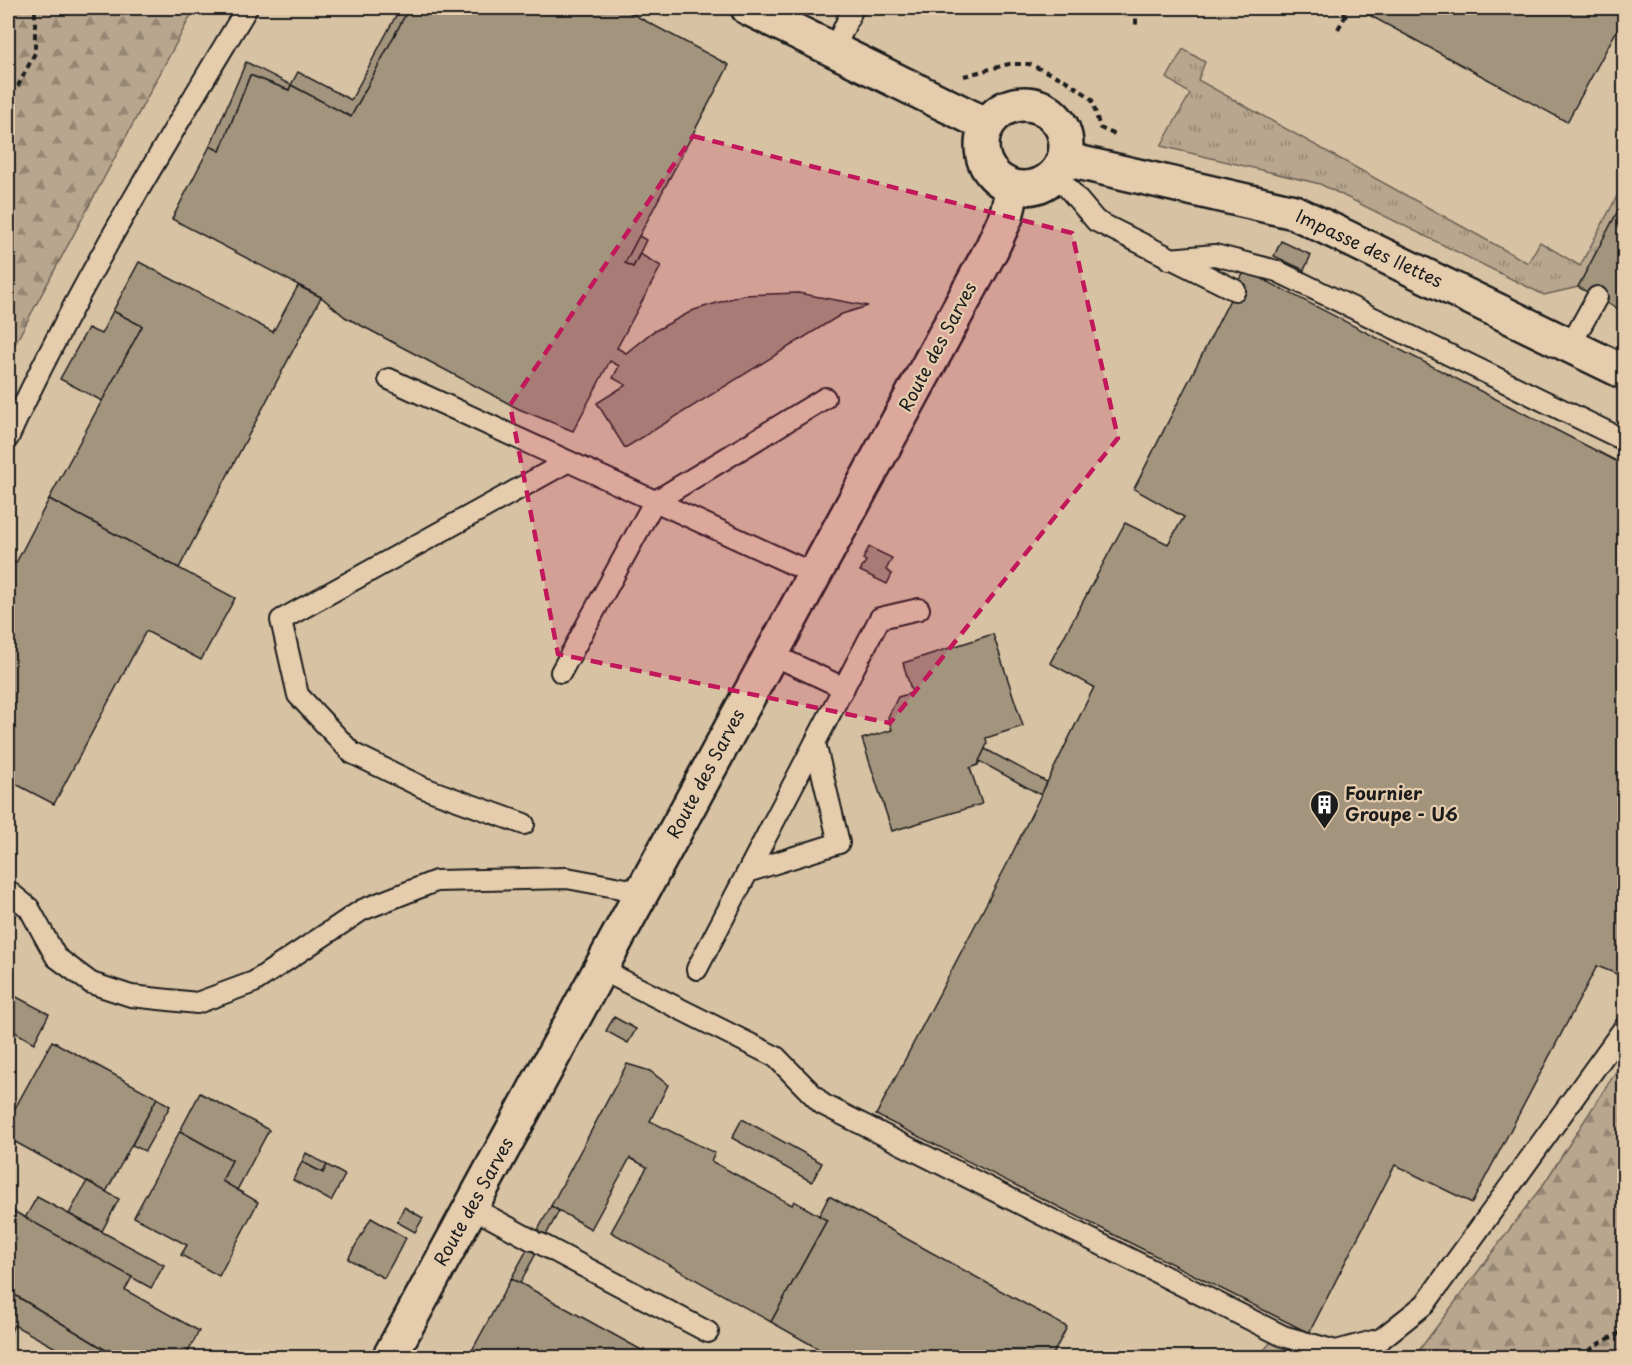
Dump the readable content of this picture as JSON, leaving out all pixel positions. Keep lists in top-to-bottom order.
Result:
{
  "streets": {
    "street": ["Impasse des Ilettes", "Route des Sarves"]
  },
  "crossings": [
    ["Impasse des Ilettes", "Route des Sarves"]
  ],
  "places": {
    "building": ["Fournier Groupe - U6"]
  }
}
